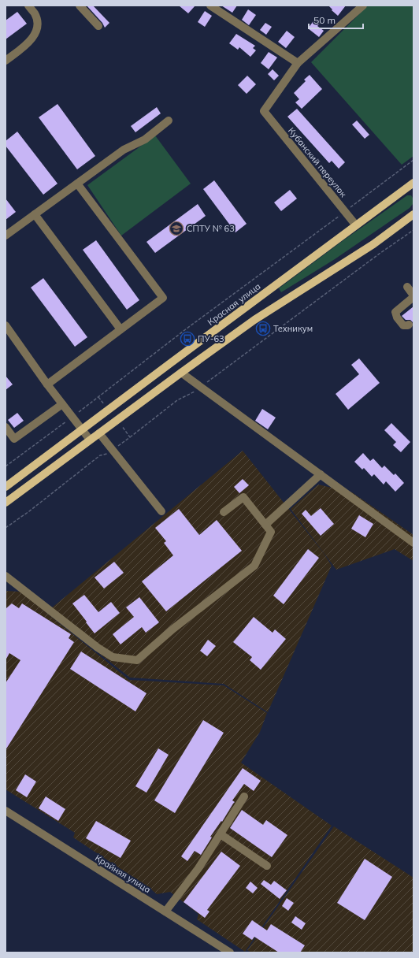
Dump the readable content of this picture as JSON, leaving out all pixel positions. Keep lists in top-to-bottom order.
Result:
{
  "streets": {
    "main road": ["Красная улица"],
    "street": ["Кубанский переулок", "Крайняя улица"]
  },
  "crossings": [
    ["Кубанский переулок", "Красная улица"]
  ],
  "places": {
    "school or university": ["СПТУ № 63"],
    "bus stop": ["Техникум", "ПУ-63"]
  },
  "scale_bar": "50 m"
}
